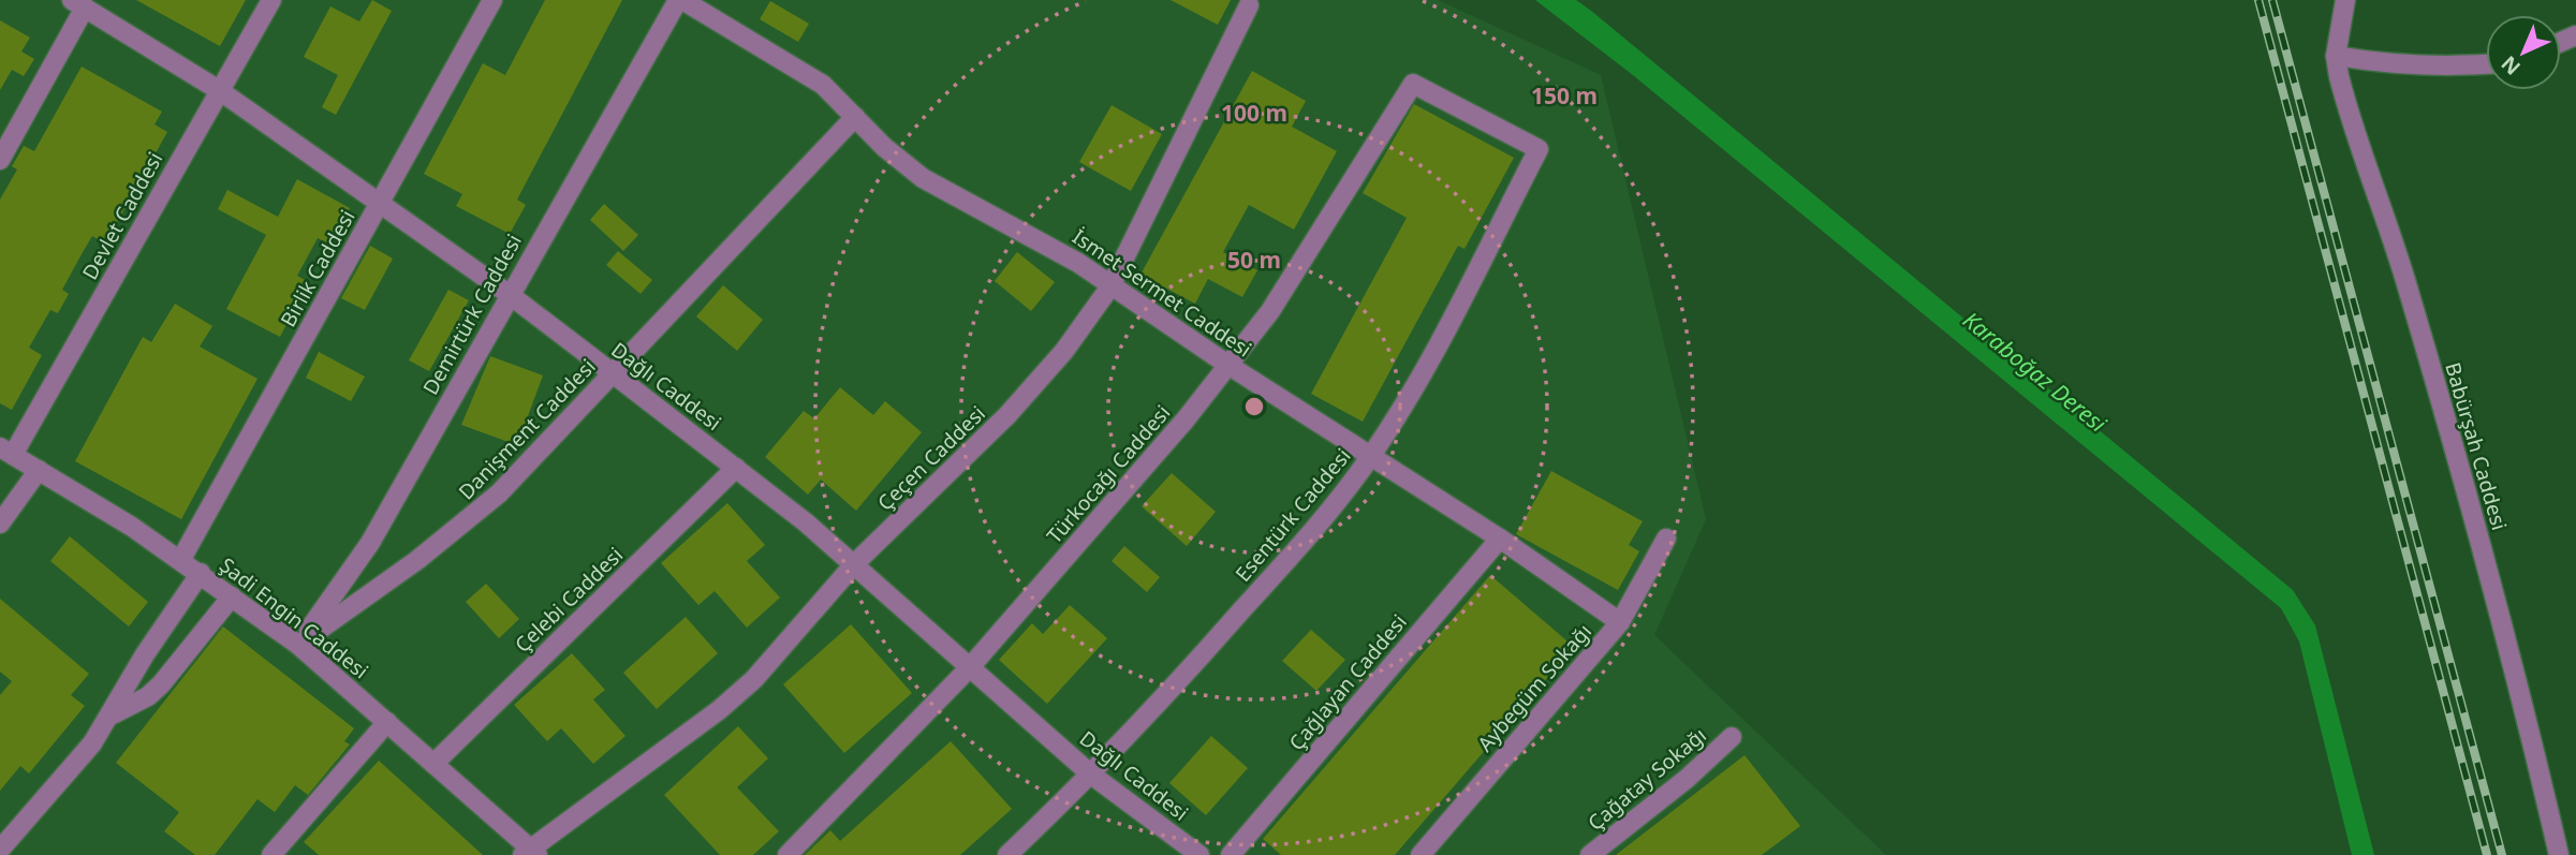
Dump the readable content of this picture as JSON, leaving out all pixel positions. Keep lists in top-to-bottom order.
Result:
{
  "streets": {
    "street": [
      "Devlet Caddesi",
      "Birlik Caddesi",
      "İsmet Sermet Caddesi",
      "Demirtürk Caddesi",
      "Dağlı Caddesi",
      "Danişment Caddesi",
      "Babürşah Caddesi",
      "Çeçen Caddesi",
      "Türkocağı Caddesi",
      "Esentürk Caddesi",
      "Çelebi Caddesi",
      "Şadi Engin Caddesi",
      "Çağlayan Caddesi",
      "Aybegüm Sokağı",
      "Çağatay Sokağı"
    ]
  },
  "crossings": [
    ["Devlet Caddesi", "Dağlı Caddesi"],
    ["Devlet Caddesi", "Şadi Engin Caddesi"],
    ["Birlik Caddesi", "Dağlı Caddesi"],
    ["Birlik Caddesi", "Şadi Engin Caddesi"],
    ["İsmet Sermet Caddesi", "Demirtürk Caddesi"],
    ["İsmet Sermet Caddesi", "Danişment Caddesi"],
    ["İsmet Sermet Caddesi", "Çeçen Caddesi"],
    ["İsmet Sermet Caddesi", "Türkocağı Caddesi"],
    ["İsmet Sermet Caddesi", "Esentürk Caddesi"],
    ["İsmet Sermet Caddesi", "Çağlayan Caddesi"],
    ["İsmet Sermet Caddesi", "Aybegüm Sokağı"],
    ["Demirtürk Caddesi", "Dağlı Caddesi"],
    ["Demirtürk Caddesi", "Danişment Caddesi"],
    ["Demirtürk Caddesi", "Şadi Engin Caddesi"],
    ["Dağlı Caddesi", "Danişment Caddesi"],
    ["Dağlı Caddesi", "Çeçen Caddesi"],
    ["Dağlı Caddesi", "Türkocağı Caddesi"],
    ["Dağlı Caddesi", "Esentürk Caddesi"],
    ["Dağlı Caddesi", "Çelebi Caddesi"],
    ["Danişment Caddesi", "Şadi Engin Caddesi"],
    ["Çeçen Caddesi", "Şadi Engin Caddesi"],
    ["Türkocağı Caddesi", "Esentürk Caddesi"],
    ["Çelebi Caddesi", "Şadi Engin Caddesi"]
  ],
  "water": ["Karaboğaz Deresi"],
  "north": "bottom left",
  "rings": ["150 m", "100 m", "50 m"]
}
